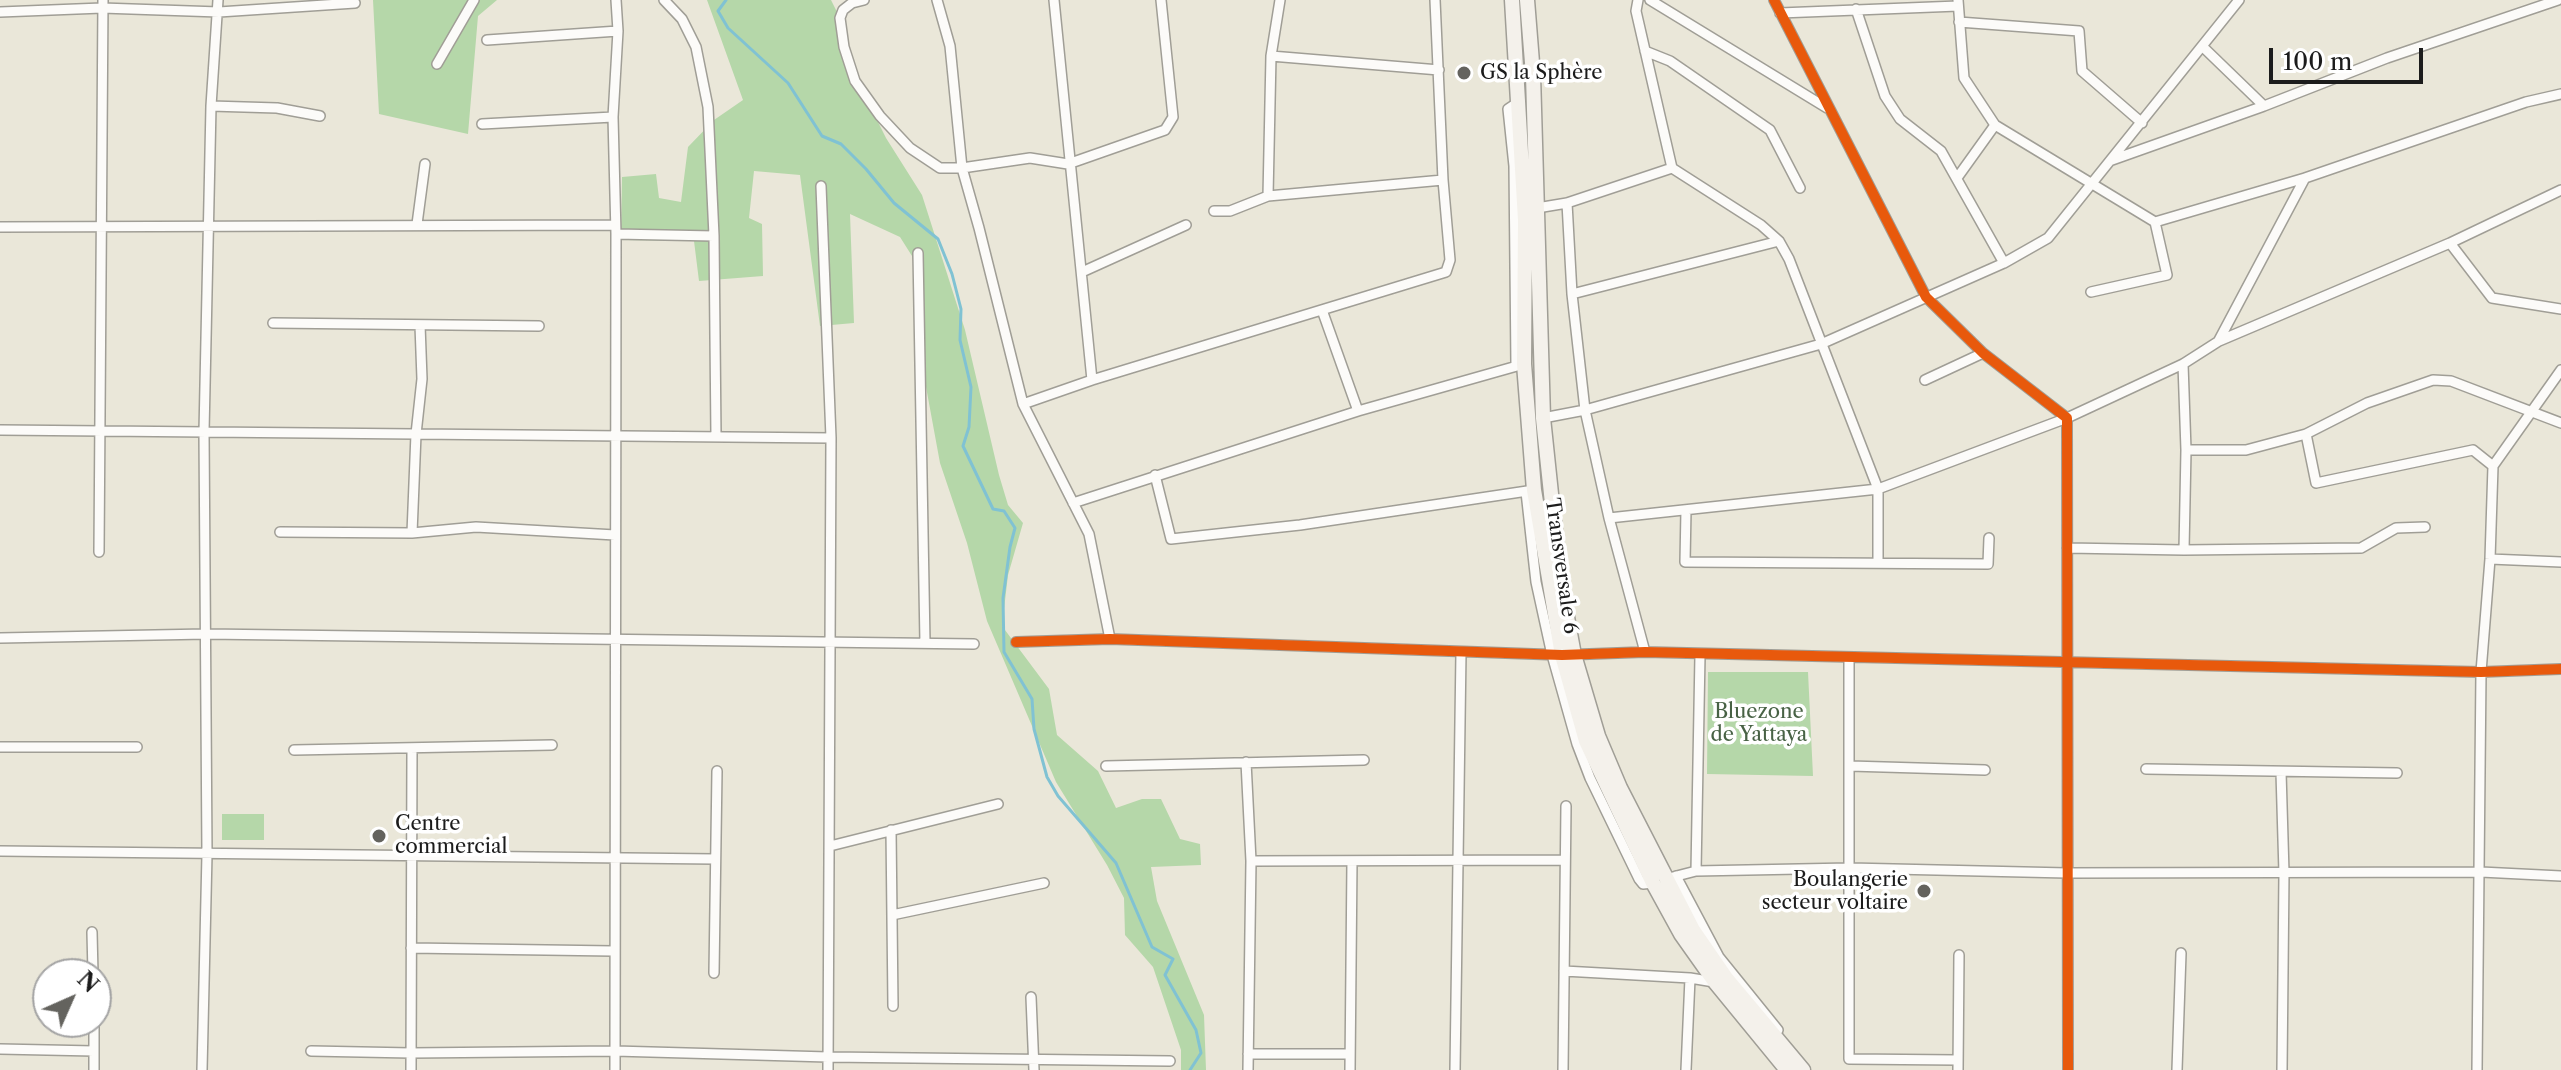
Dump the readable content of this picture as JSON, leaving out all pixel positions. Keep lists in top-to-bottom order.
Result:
{
  "streets": {
    "main road": ["Transversale 6"]
  },
  "parks": ["Bluezone de Yattaya"],
  "places": ["GS la Sphère", "Centre commercial", "Boulangerie secteur voltaire"],
  "scale_bar": "100 m",
  "north": "top right"
}
